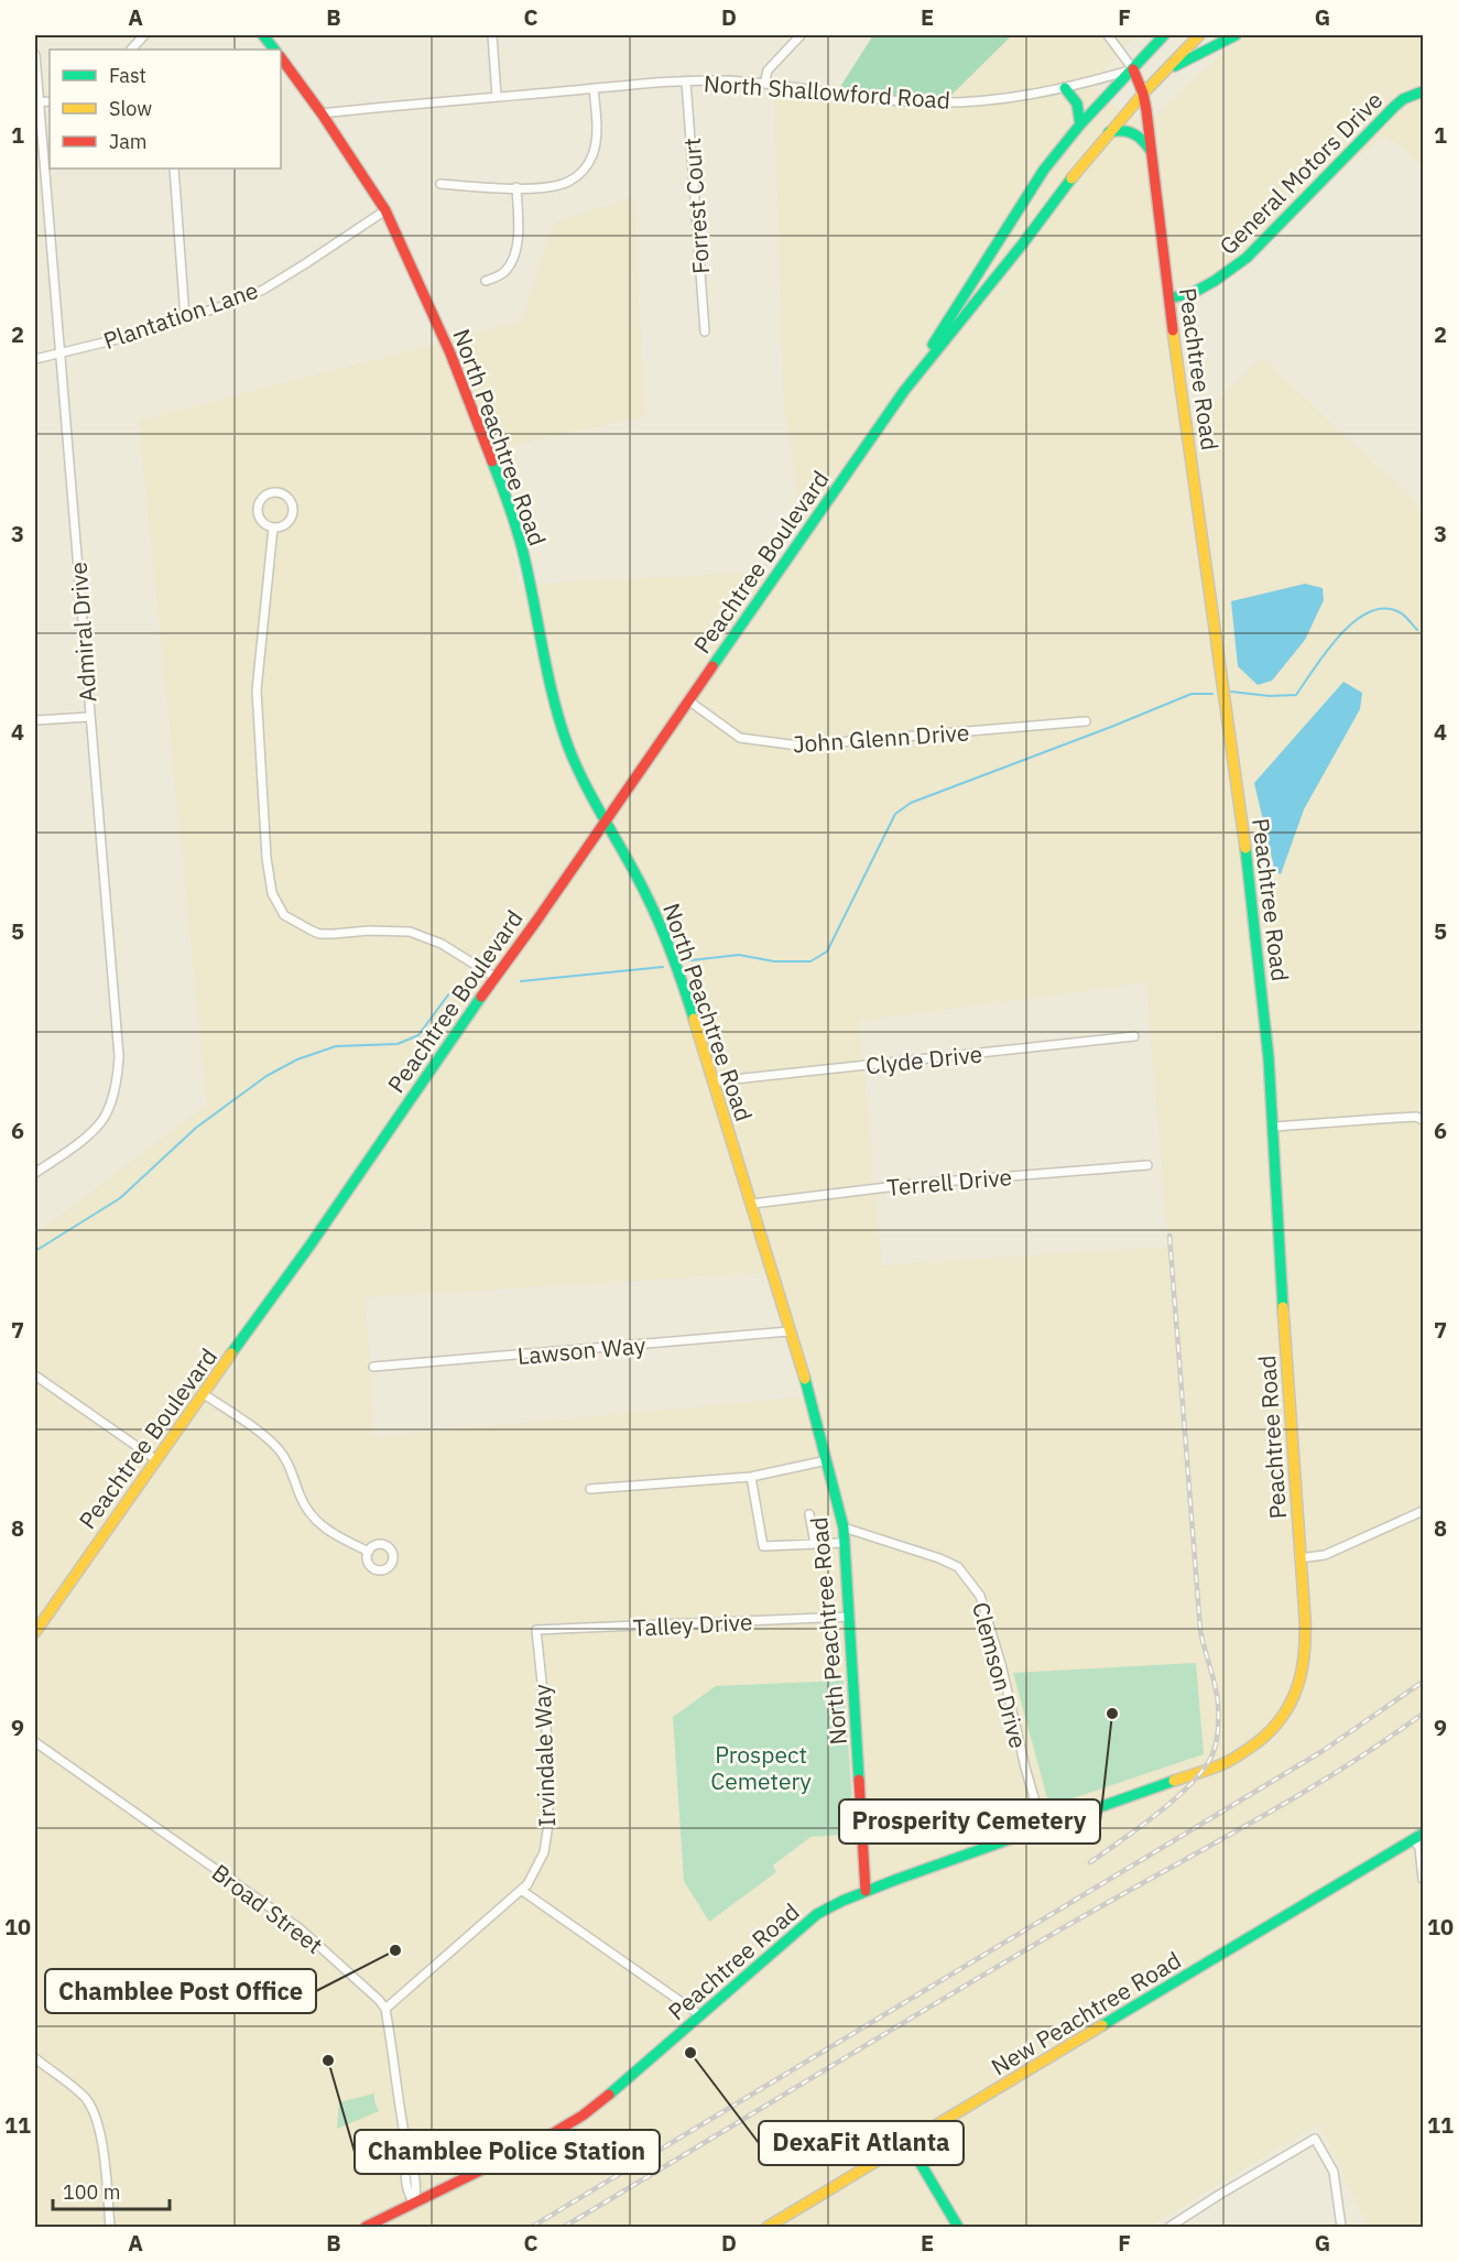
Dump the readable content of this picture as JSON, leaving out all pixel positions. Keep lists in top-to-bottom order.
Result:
{
  "streets": {
    "main road": [
      "General Motors Drive",
      "Peachtree Road",
      "North Peachtree Road",
      "Peachtree Boulevard",
      "New Peachtree Road"
    ],
    "street": [
      "North Shallowford Road",
      "Forrest Court",
      "Plantation Lane",
      "Admiral Drive",
      "John Glenn Drive",
      "Clyde Drive",
      "Terrell Drive",
      "Lawson Way",
      "Talley Drive",
      "Clemson Drive",
      "Irvindale Way",
      "Broad Street"
    ]
  },
  "crossings": [
    ["North Shallowford Road", "Forrest Court"],
    ["North Shallowford Road", "Peachtree Road"],
    ["North Shallowford Road", "North Peachtree Road"],
    ["North Shallowford Road", "Peachtree Boulevard"],
    ["General Motors Drive", "Peachtree Road"],
    ["Plantation Lane", "North Peachtree Road"],
    ["Plantation Lane", "Admiral Drive"],
    ["Peachtree Road", "North Peachtree Road"],
    ["Peachtree Road", "Peachtree Boulevard"],
    ["Peachtree Road", "Clemson Drive"],
    ["North Peachtree Road", "Peachtree Boulevard"],
    ["North Peachtree Road", "Clyde Drive"],
    ["North Peachtree Road", "Terrell Drive"],
    ["North Peachtree Road", "Lawson Way"],
    ["North Peachtree Road", "Talley Drive"],
    ["North Peachtree Road", "Clemson Drive"],
    ["Peachtree Boulevard", "John Glenn Drive"],
    ["Talley Drive", "Irvindale Way"],
    ["Irvindale Way", "Broad Street"]
  ],
  "parks": ["Prospect Cemetery"],
  "places": [
    "Prosperity Cemetery",
    "Chamblee Post Office",
    "DexaFit Atlanta",
    "Chamblee Police Station"
  ],
  "legend": ["Fast", "Slow", "Jam"],
  "scale_bar": "100 m",
  "grid": {
    "columns": [
      "A",
      "B",
      "C",
      "D",
      "E",
      "F",
      "G"
    ],
    "rows": [
      "1",
      "2",
      "3",
      "4",
      "5",
      "6",
      "7",
      "8",
      "9",
      "10",
      "11"
    ]
  }
}
